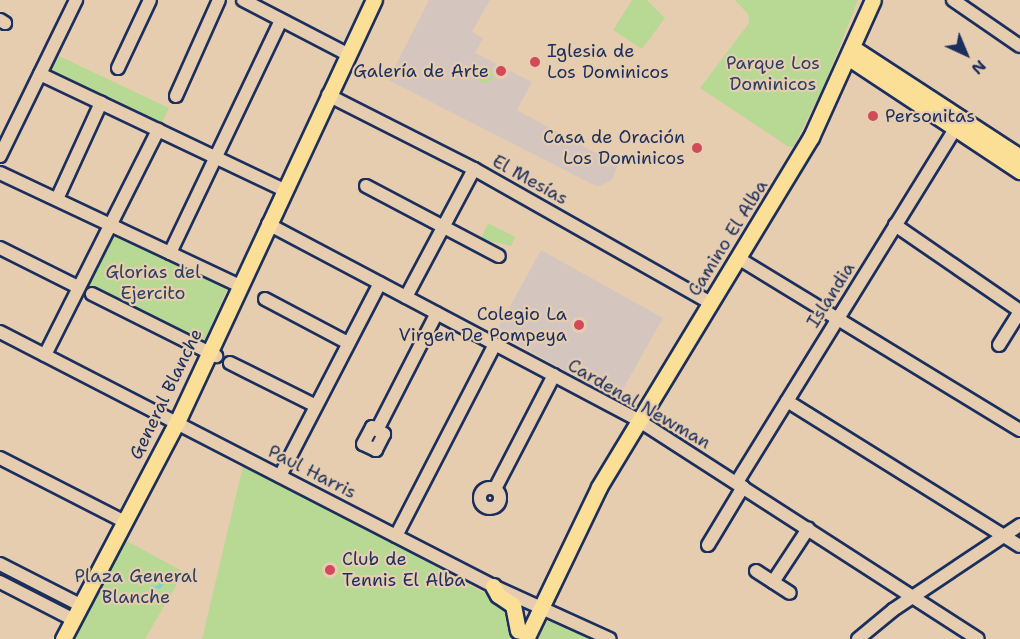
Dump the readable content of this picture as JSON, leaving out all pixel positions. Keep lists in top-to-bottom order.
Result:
{
  "streets": {
    "main road": ["Camino El Alba", "General Blanche"],
    "street": [
      "El Mesías",
      "Islandia",
      "Cardenal Newman",
      "Paul Harris"
    ]
  },
  "crossings": [
    ["El Mesías", "Camino El Alba"],
    ["El Mesías", "General Blanche"],
    ["Camino El Alba", "Cardenal Newman"],
    ["Camino El Alba", "Paul Harris"],
    ["Islandia", "Cardenal Newman"],
    ["General Blanche", "Cardenal Newman"],
    ["General Blanche", "Paul Harris"]
  ],
  "parks": ["Parque Los Dominicos", "Glorias del Ejercito", "Plaza General Blanche"],
  "places": [
    "Iglesia de Los Dominicos",
    "Galería de Arte",
    "Personitas",
    "Casa de Oración Los Dominicos",
    "Colegio La Virgen De Pompeya",
    "Club de Tennis El Alba"
  ],
  "north": "bottom right"
}
